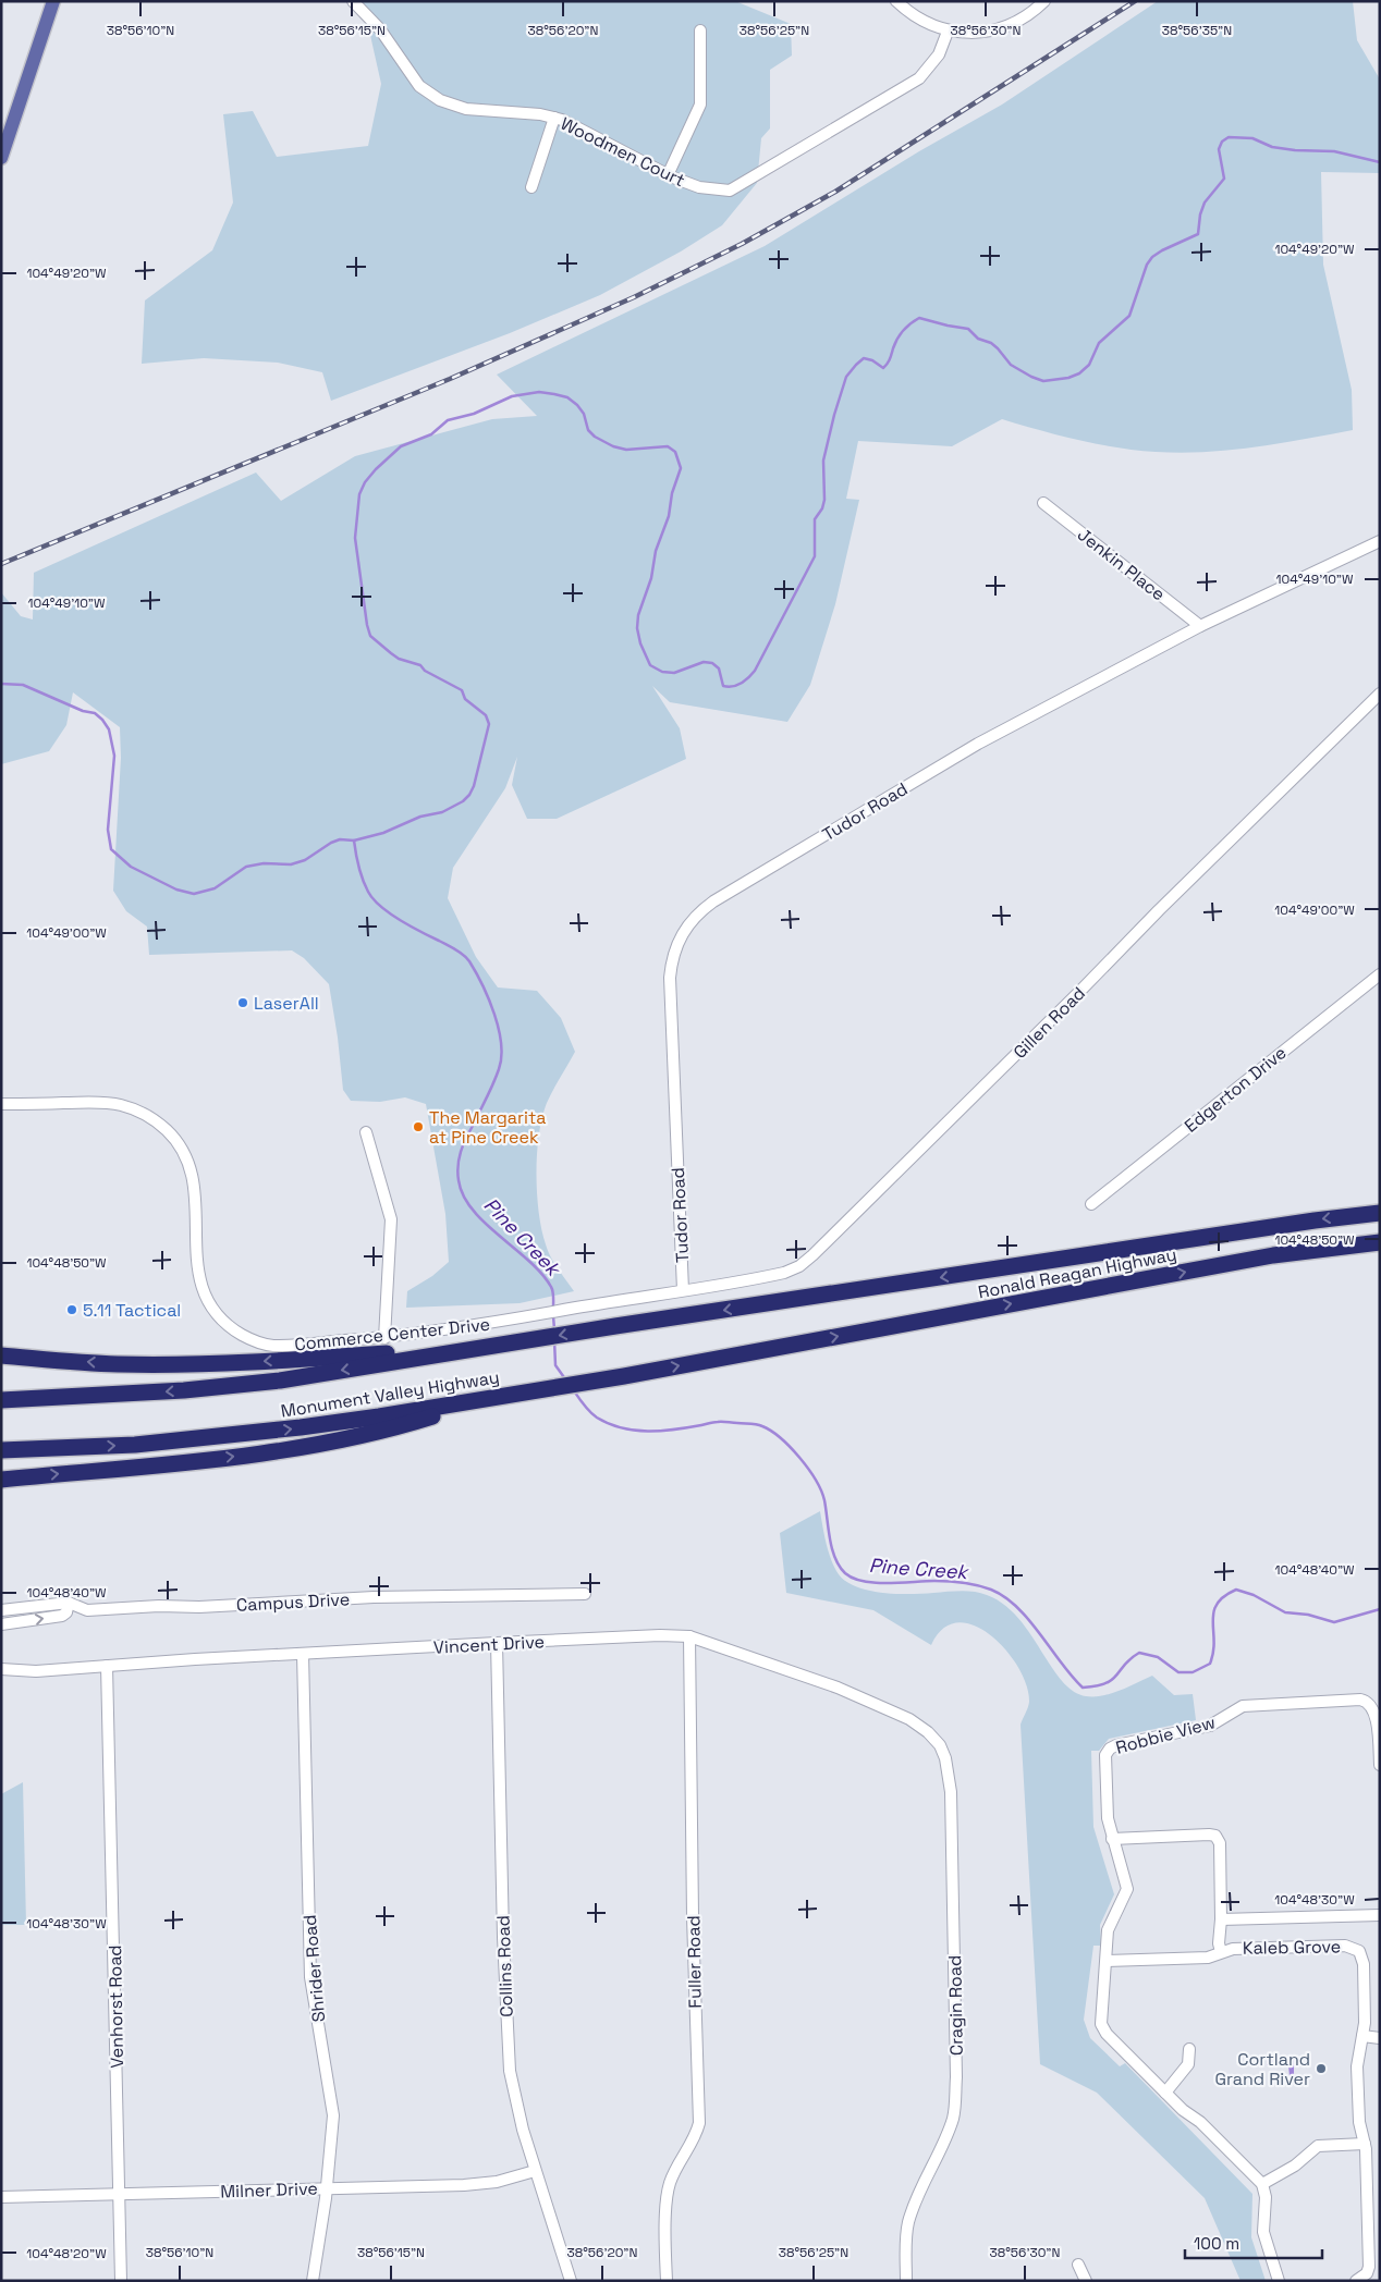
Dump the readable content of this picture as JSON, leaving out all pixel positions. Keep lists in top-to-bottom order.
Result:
{
  "streets": {
    "highway": ["Ronald Reagan Highway", "Monument Valley Highway"],
    "street": [
      "Woodmen Court",
      "Jenkin Place",
      "Tudor Road",
      "Gillen Road",
      "Edgerton Drive",
      "Commerce Center Drive",
      "Campus Drive",
      "Vincent Drive",
      "Robbie View",
      "Kaleb Grove",
      "Fuller Road",
      "Collins Road",
      "Shrider Road",
      "Cragin Road",
      "Venhorst Road",
      "Milner Drive"
    ]
  },
  "crossings": [
    ["Jenkin Place", "Tudor Road"],
    ["Tudor Road", "Gillen Road"],
    ["Tudor Road", "Commerce Center Drive"],
    ["Gillen Road", "Commerce Center Drive"],
    ["Ronald Reagan Highway", "Monument Valley Highway"],
    ["Vincent Drive", "Fuller Road"],
    ["Vincent Drive", "Collins Road"],
    ["Vincent Drive", "Shrider Road"],
    ["Vincent Drive", "Cragin Road"],
    ["Vincent Drive", "Venhorst Road"],
    ["Robbie View", "Kaleb Grove"],
    ["Collins Road", "Milner Drive"],
    ["Shrider Road", "Milner Drive"],
    ["Venhorst Road", "Milner Drive"]
  ],
  "water": ["Pine Creek"],
  "places": [
    "LaserAll",
    "The Margarita at Pine Creek",
    "5.11 Tactical",
    "Cortland Grand River"
  ],
  "scale_bar": "100 m",
  "coordinates": [
    "38°56'10\"N",
    "38°56'15\"N",
    "38°56'20\"N",
    "38°56'25\"N",
    "38°56'30\"N",
    "38°56'35\"N",
    "104°49'20\"W",
    "104°49'10\"W",
    "104°49'00\"W",
    "104°48'50\"W",
    "104°48'40\"W",
    "104°48'30\"W",
    "104°48'20\"W"
  ]
}
